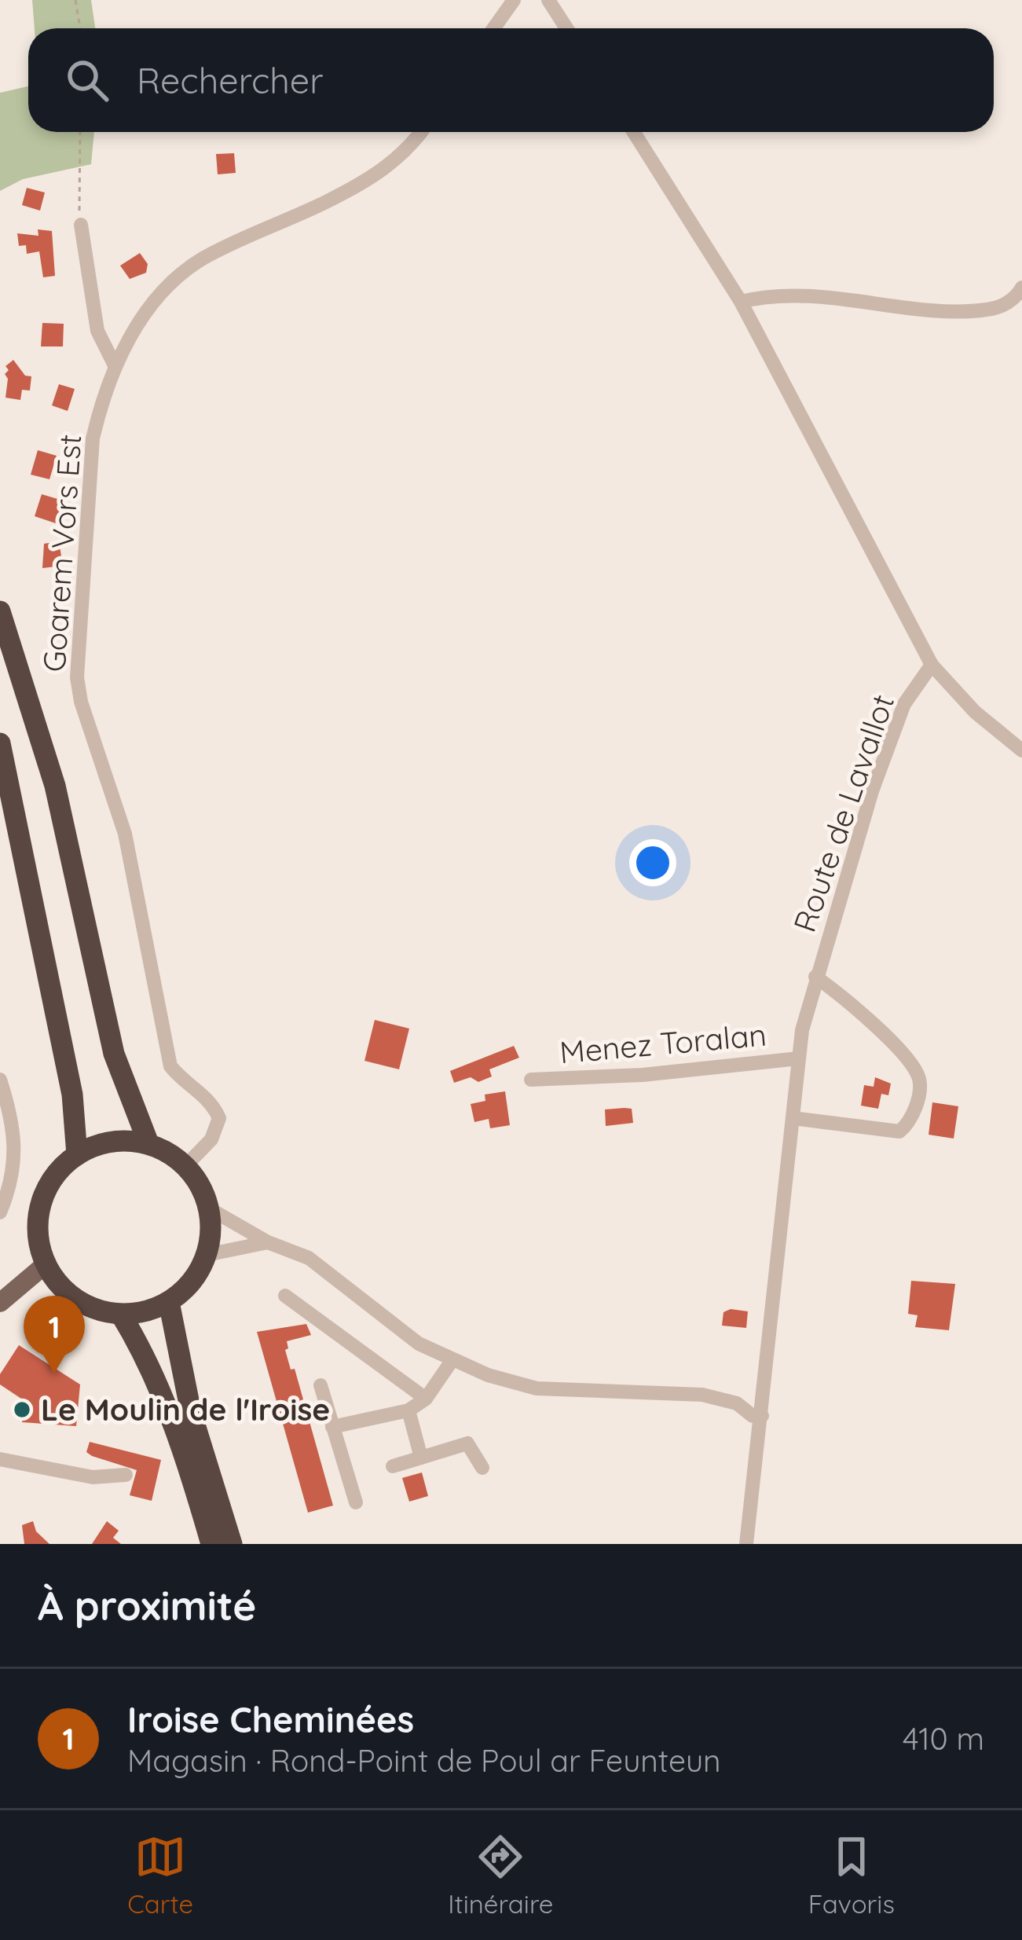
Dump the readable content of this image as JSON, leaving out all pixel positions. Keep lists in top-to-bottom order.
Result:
{
  "streets": {
    "street": ["Goarem Vors Est", "Route de Lavallot", "Menez Toralan"]
  },
  "crossings": [
    ["Route de Lavallot", "Menez Toralan"]
  ],
  "places": ["Le Moulin de l'Iroise"],
  "page": {
    "search": "Rechercher",
    "pins": "1",
    "heading": "À proximité",
    "list": [
      {
        "mark": "1",
        "name": "Iroise Cheminées",
        "note": "Magasin · Rond-Point de Poul ar Feunteun",
        "value": "410 m"
      }
    ],
    "nav": ["Carte", "Itinéraire", "Favoris"]
  }
}
